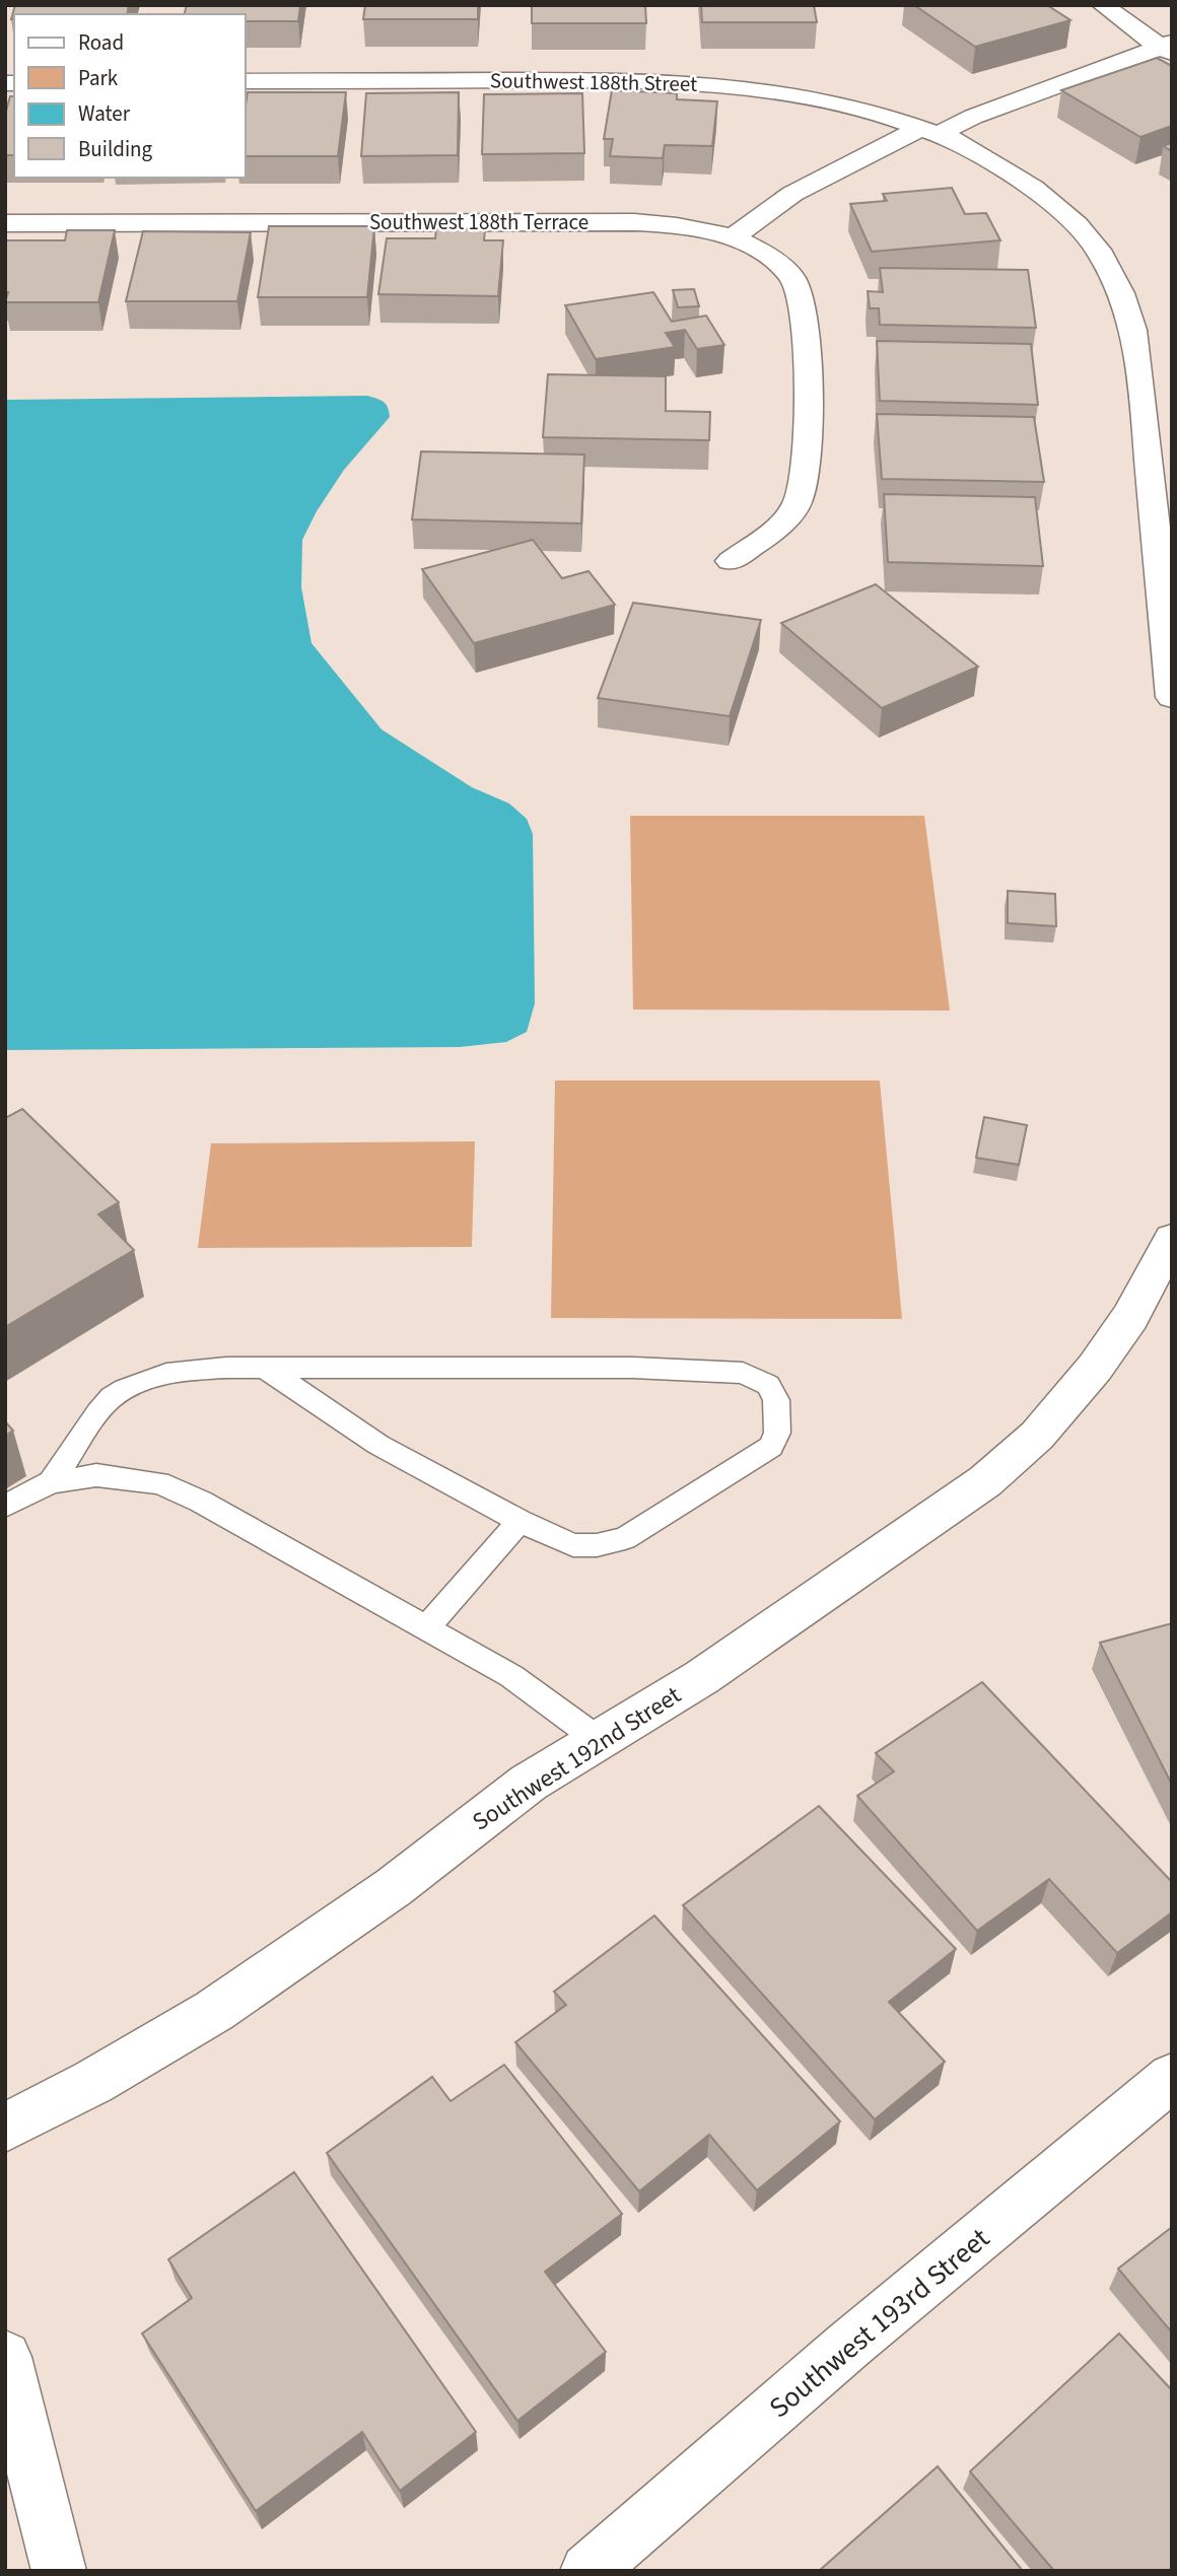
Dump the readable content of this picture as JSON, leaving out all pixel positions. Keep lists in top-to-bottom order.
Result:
{
  "streets": {
    "street": [
      "Southwest 188th Street",
      "Southwest 188th Terrace",
      "Southwest 192nd Street",
      "Southwest 193rd Street"
    ]
  },
  "legend": [
    "Road",
    "Park",
    "Water",
    "Building"
  ]
}
